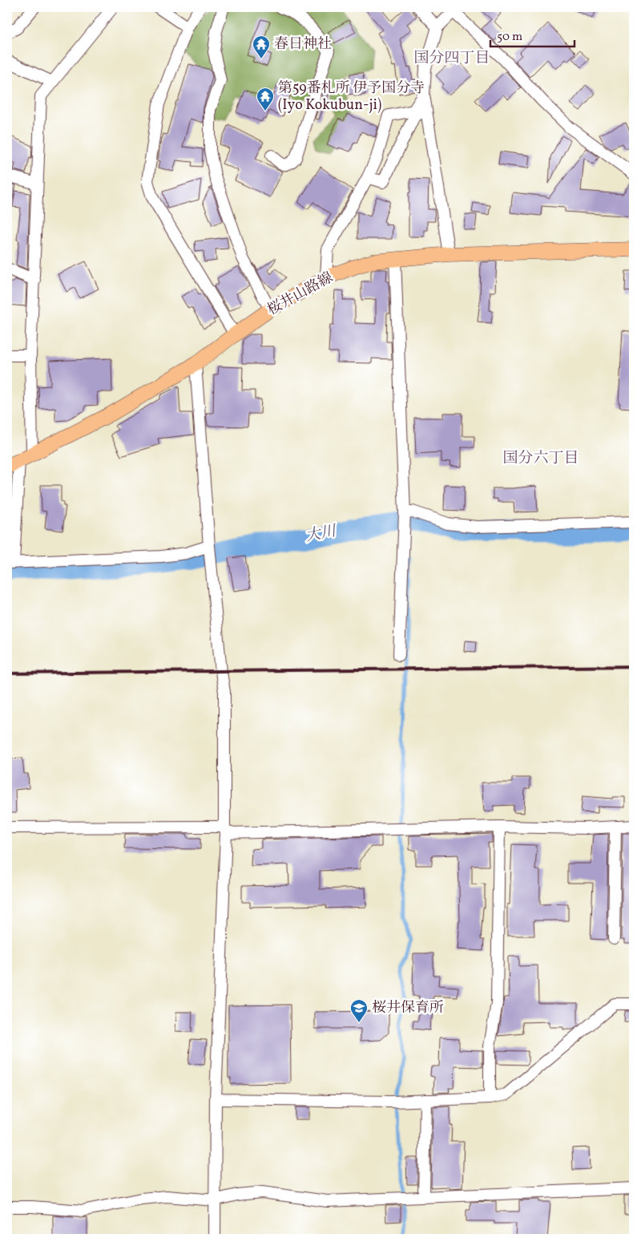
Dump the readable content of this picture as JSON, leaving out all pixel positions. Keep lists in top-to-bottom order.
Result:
{
  "streets": {
    "main road": ["桜井山路線"]
  },
  "districts": ["国分四丁目", "国分六丁目"],
  "water": ["大川"],
  "places": {
    "temple": ["春日神社", "第59番札所 伊予国分寺 (Iyo Kokubun-ji)"],
    "school or university": ["桜井保育所"]
  },
  "scale_bar": "50 m"
}
